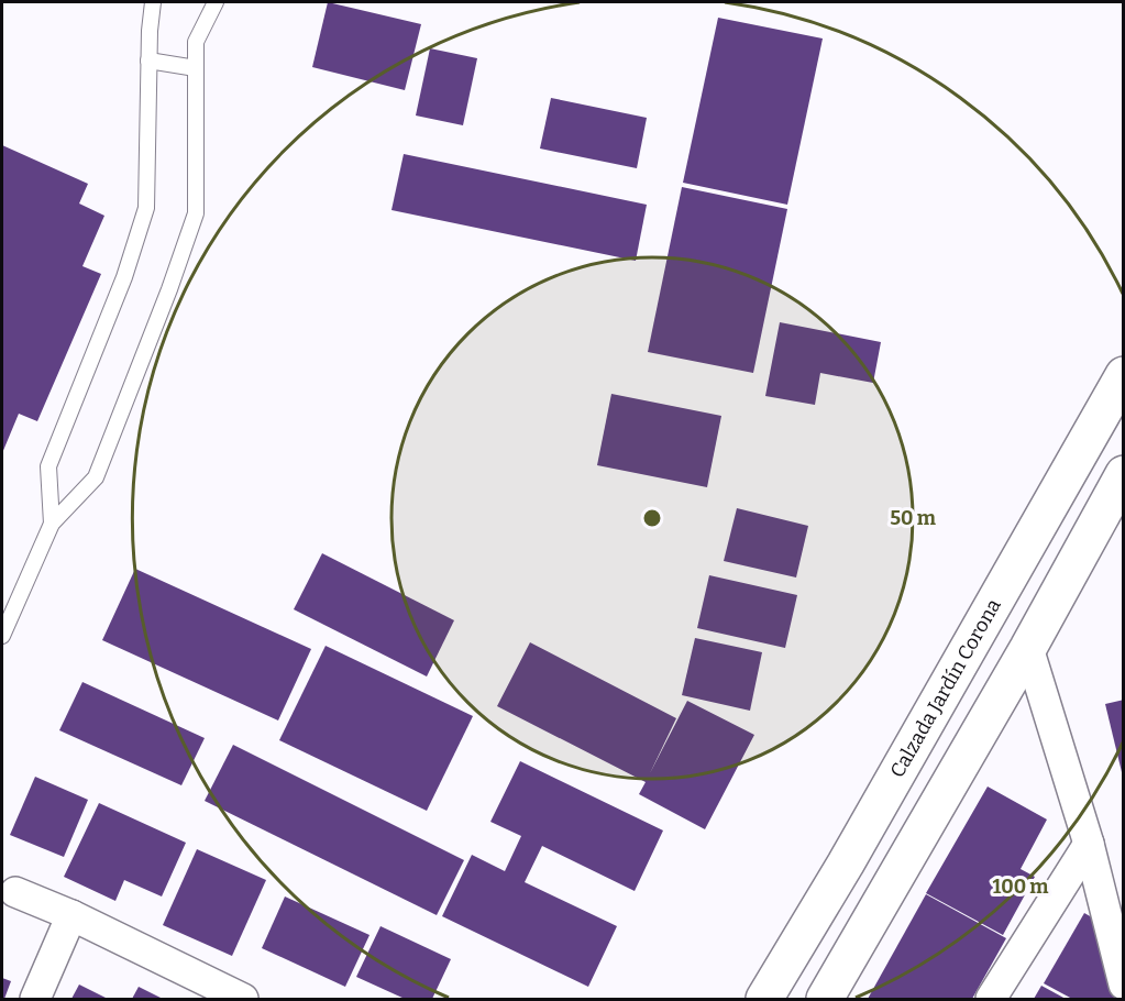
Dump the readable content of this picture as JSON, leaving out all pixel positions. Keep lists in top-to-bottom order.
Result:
{
  "streets": {
    "main road": ["Calzada Jardín Corona"]
  },
  "rings": ["50 m", "100 m"]
}
